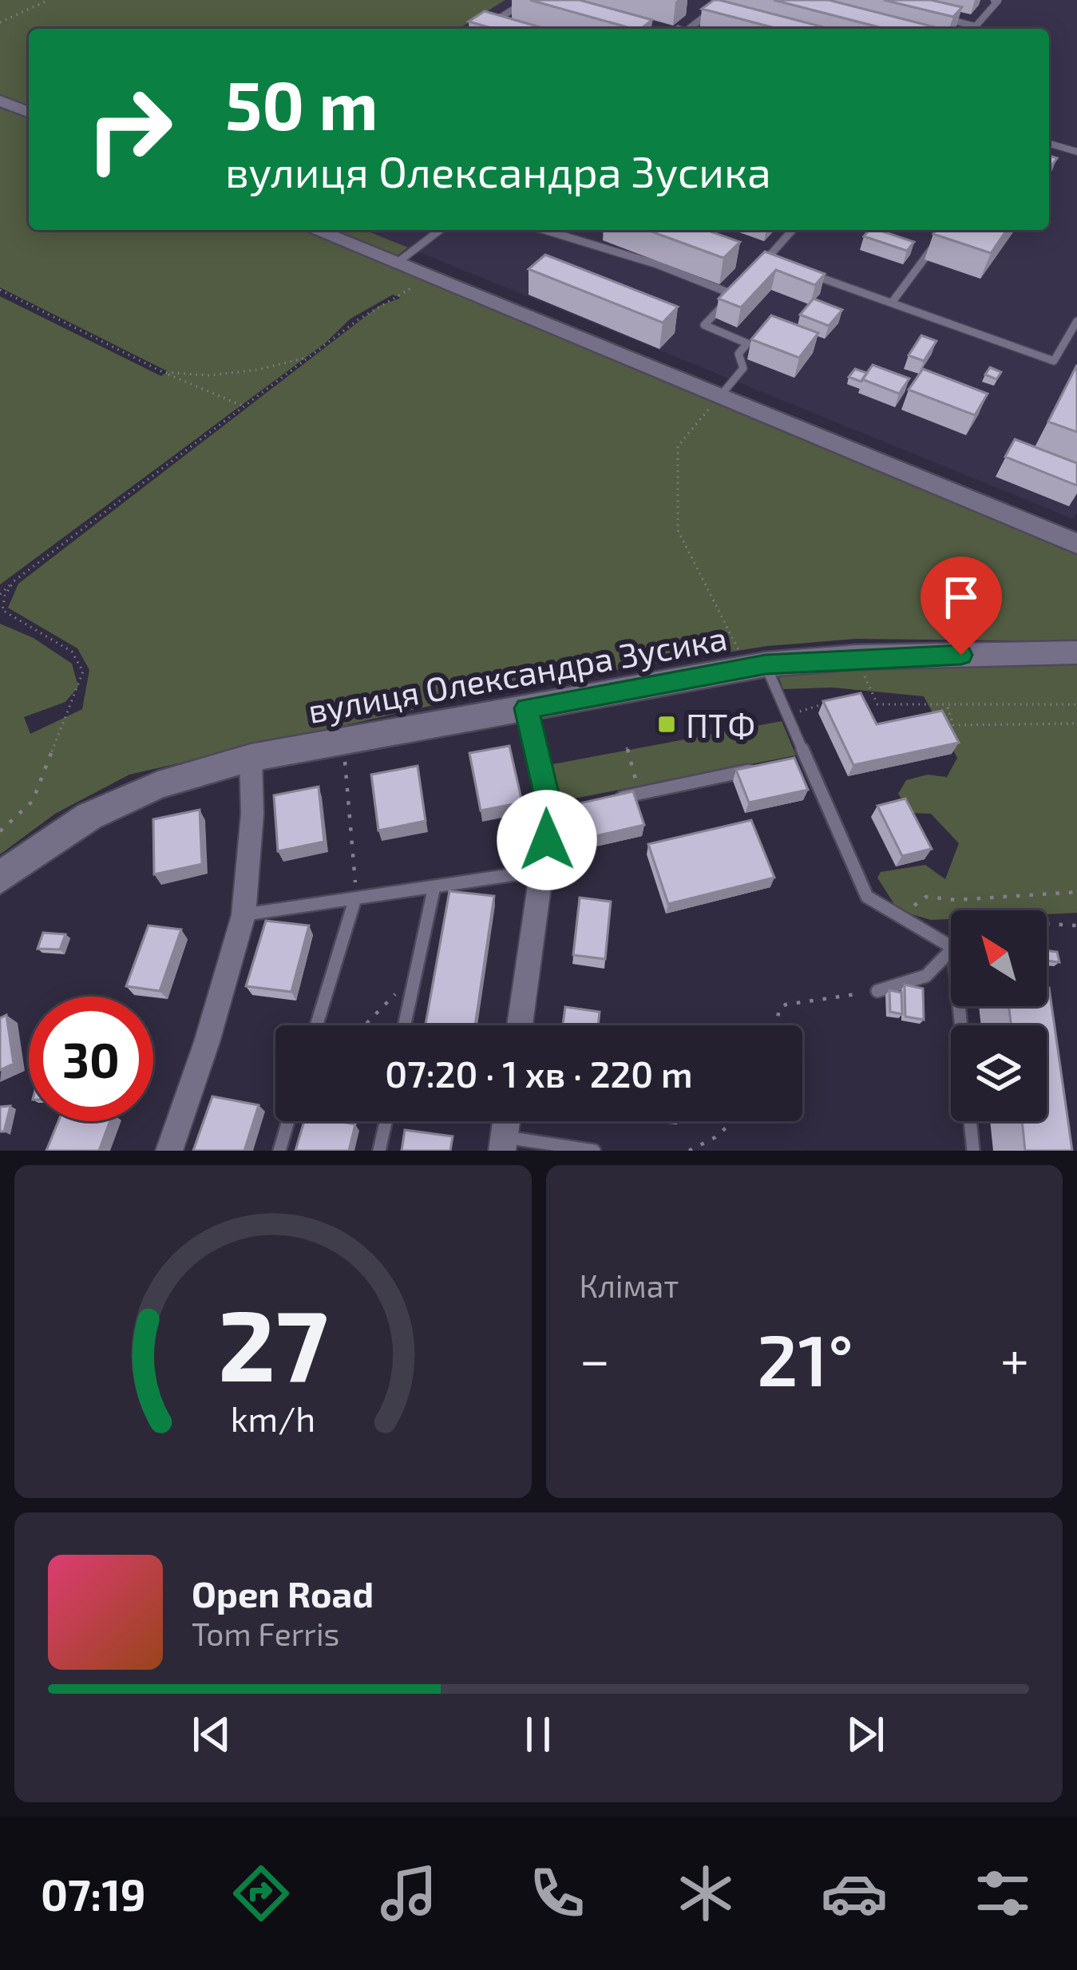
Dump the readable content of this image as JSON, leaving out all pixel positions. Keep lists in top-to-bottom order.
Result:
{
  "streets": {
    "street": ["вулиця Олександра Зусика"]
  },
  "places": {
    "transit": ["ПТФ"]
  },
  "north": "top left",
  "page": {
    "turn": ["50 m", "вулиця Олександра Зусика"],
    "limit": "30",
    "trip": "07:20 · 1 хв · 220 m",
    "tile": "Клімат",
    "heat": ["−", "21°", "+"],
    "song": ["Open Road", "Tom Ferris"],
    "tabs": "07:19",
    "gauge": ["27", "km/h"]
  }
}
